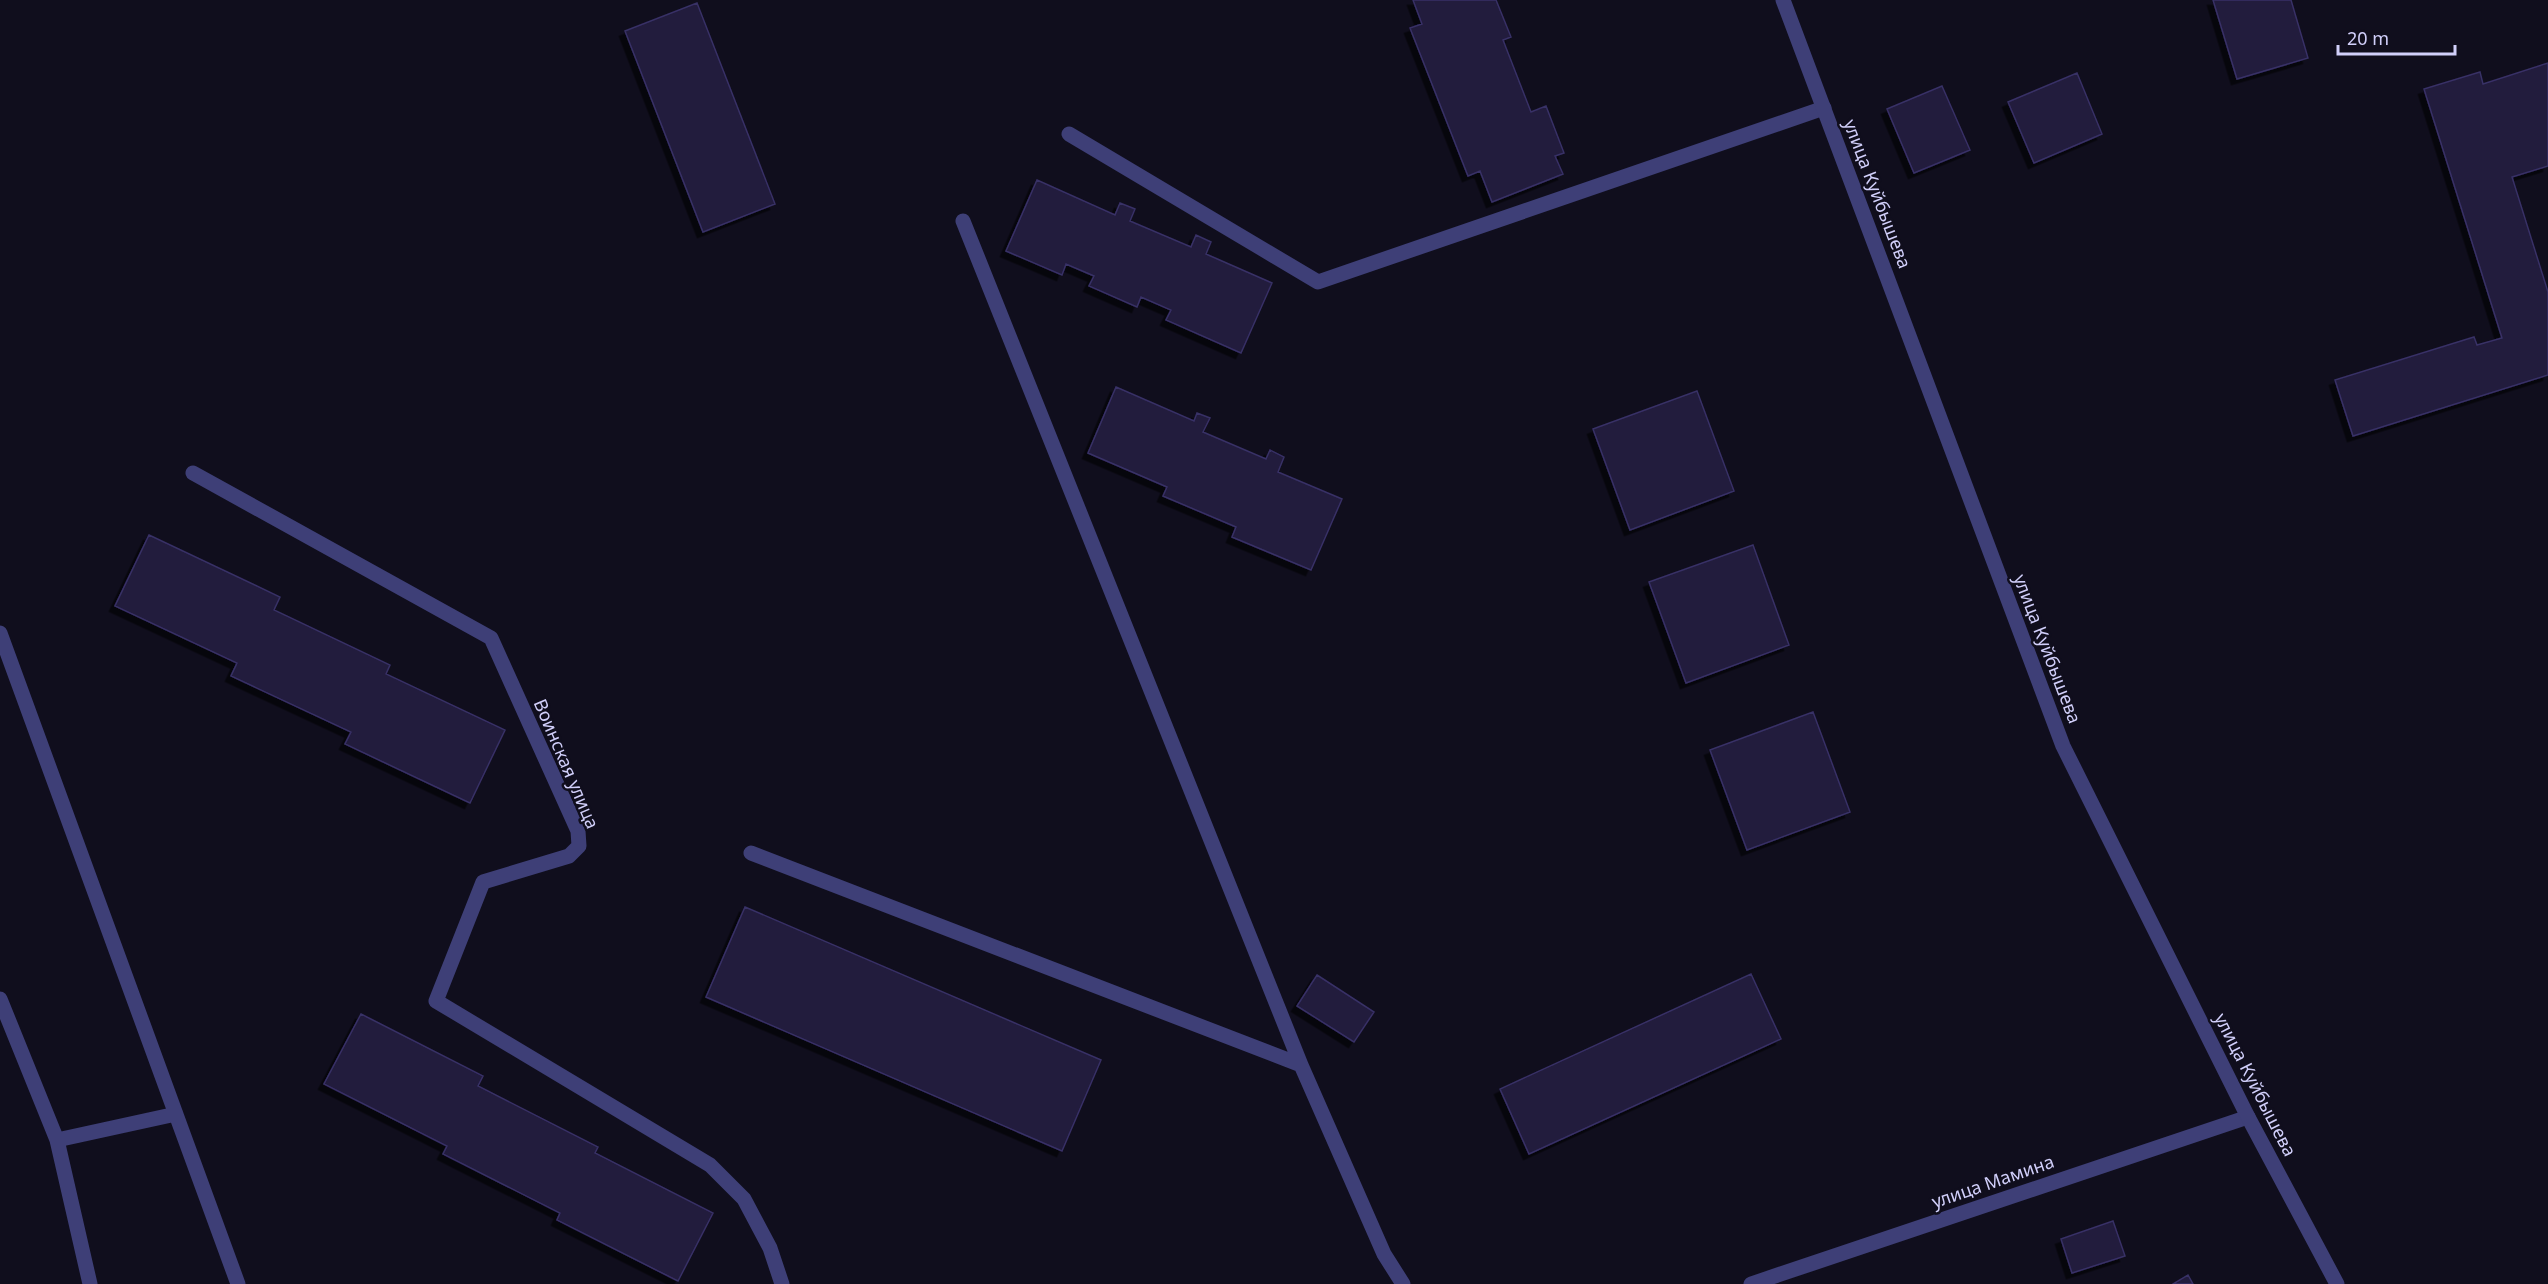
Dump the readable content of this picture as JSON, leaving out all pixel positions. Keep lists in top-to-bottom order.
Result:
{
  "streets": {
    "street": ["улица Куйбышева", "Воинская улица", "улица Мамина"]
  },
  "crossings": [
    ["улица Куйбышева", "улица Мамина"]
  ],
  "scale_bar": "20 m"
}
